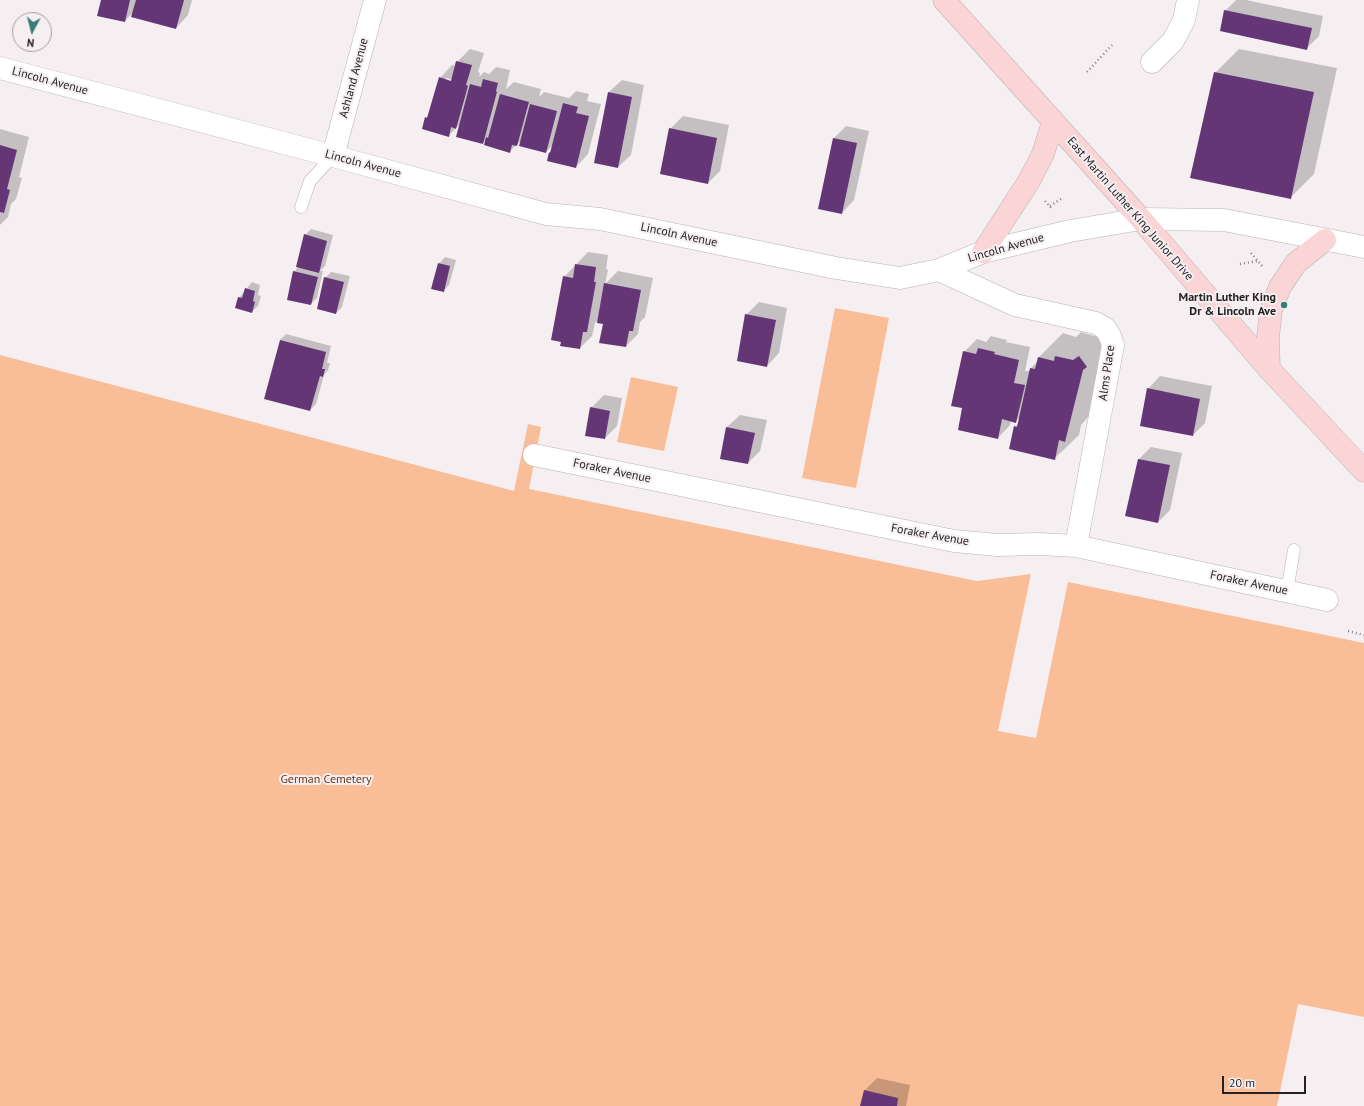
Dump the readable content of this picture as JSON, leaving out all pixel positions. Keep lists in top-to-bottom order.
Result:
{
  "streets": {
    "main road": ["East Martin Luther King Junior Drive"],
    "street": [
      "Ashland Avenue",
      "Lincoln Avenue",
      "Alms Place",
      "Foraker Avenue"
    ]
  },
  "crossings": [
    ["Ashland Avenue", "Lincoln Avenue"],
    ["Lincoln Avenue", "East Martin Luther King Junior Drive"],
    ["Lincoln Avenue", "Alms Place"],
    ["Alms Place", "Foraker Avenue"]
  ],
  "parks": ["German Cemetery"],
  "places": ["Martin Luther King Dr & Lincoln Ave"],
  "scale_bar": "20 m",
  "north": "bottom"
}
